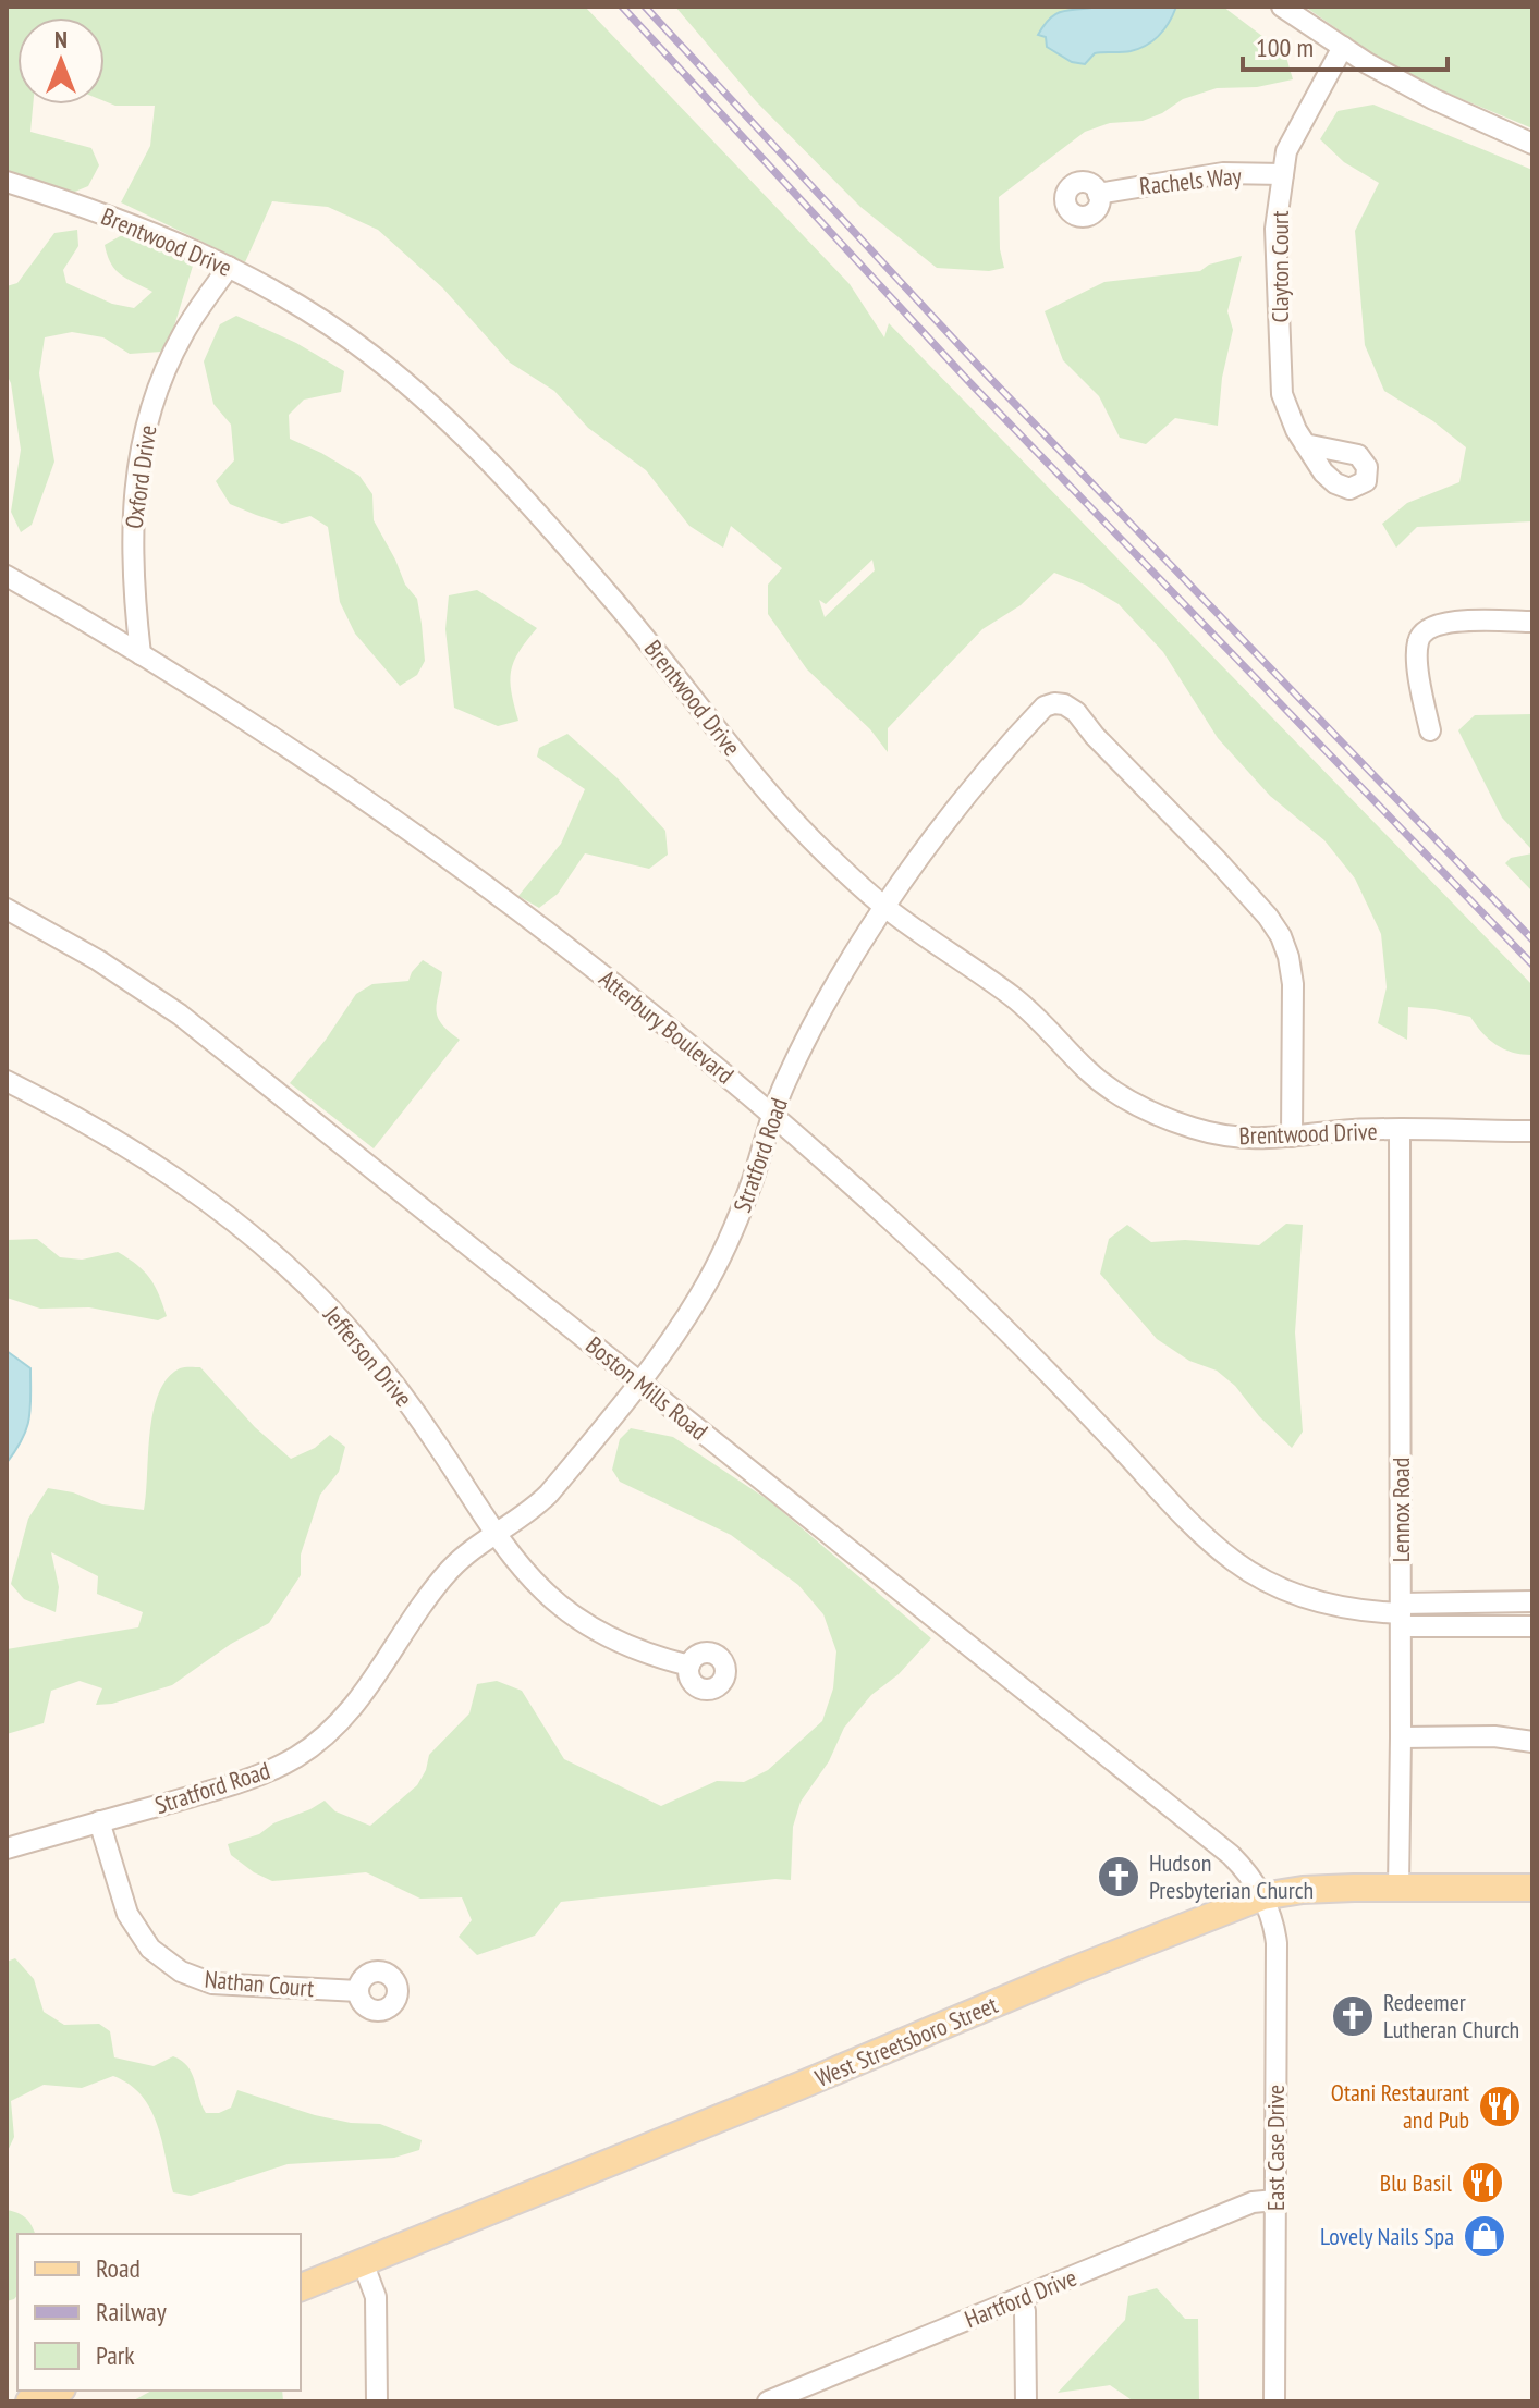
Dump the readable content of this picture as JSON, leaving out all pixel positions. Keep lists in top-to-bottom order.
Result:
{
  "streets": {
    "main road": ["West Streetsboro Street"],
    "street": [
      "Rachels Way",
      "Brentwood Drive",
      "Clayton Court",
      "Oxford Drive",
      "Atterbury Boulevard",
      "Stratford Road",
      "Jefferson Drive",
      "Boston Mills Road",
      "Lennox Road",
      "Nathan Court",
      "East Case Drive",
      "Hartford Drive"
    ]
  },
  "crossings": [
    ["Rachels Way", "Clayton Court"],
    ["Brentwood Drive", "Oxford Drive"],
    ["Brentwood Drive", "Stratford Road"],
    ["Brentwood Drive", "Lennox Road"],
    ["Oxford Drive", "Atterbury Boulevard"],
    ["Atterbury Boulevard", "Stratford Road"],
    ["Atterbury Boulevard", "Lennox Road"],
    ["Stratford Road", "Jefferson Drive"],
    ["Stratford Road", "Boston Mills Road"],
    ["Stratford Road", "Nathan Court"],
    ["Boston Mills Road", "West Streetsboro Street"],
    ["Boston Mills Road", "East Case Drive"],
    ["Lennox Road", "West Streetsboro Street"],
    ["West Streetsboro Street", "East Case Drive"],
    ["East Case Drive", "Hartford Drive"]
  ],
  "places": {
    "church": ["Hudson Presbyterian Church", "Redeemer Lutheran Church"],
    "restaurant": ["Otani Restaurant and Pub", "Blu Basil"],
    "shop": ["Lovely Nails Spa"]
  },
  "legend": ["Road", "Railway", "Park"],
  "scale_bar": "100 m",
  "north": "top"
}
